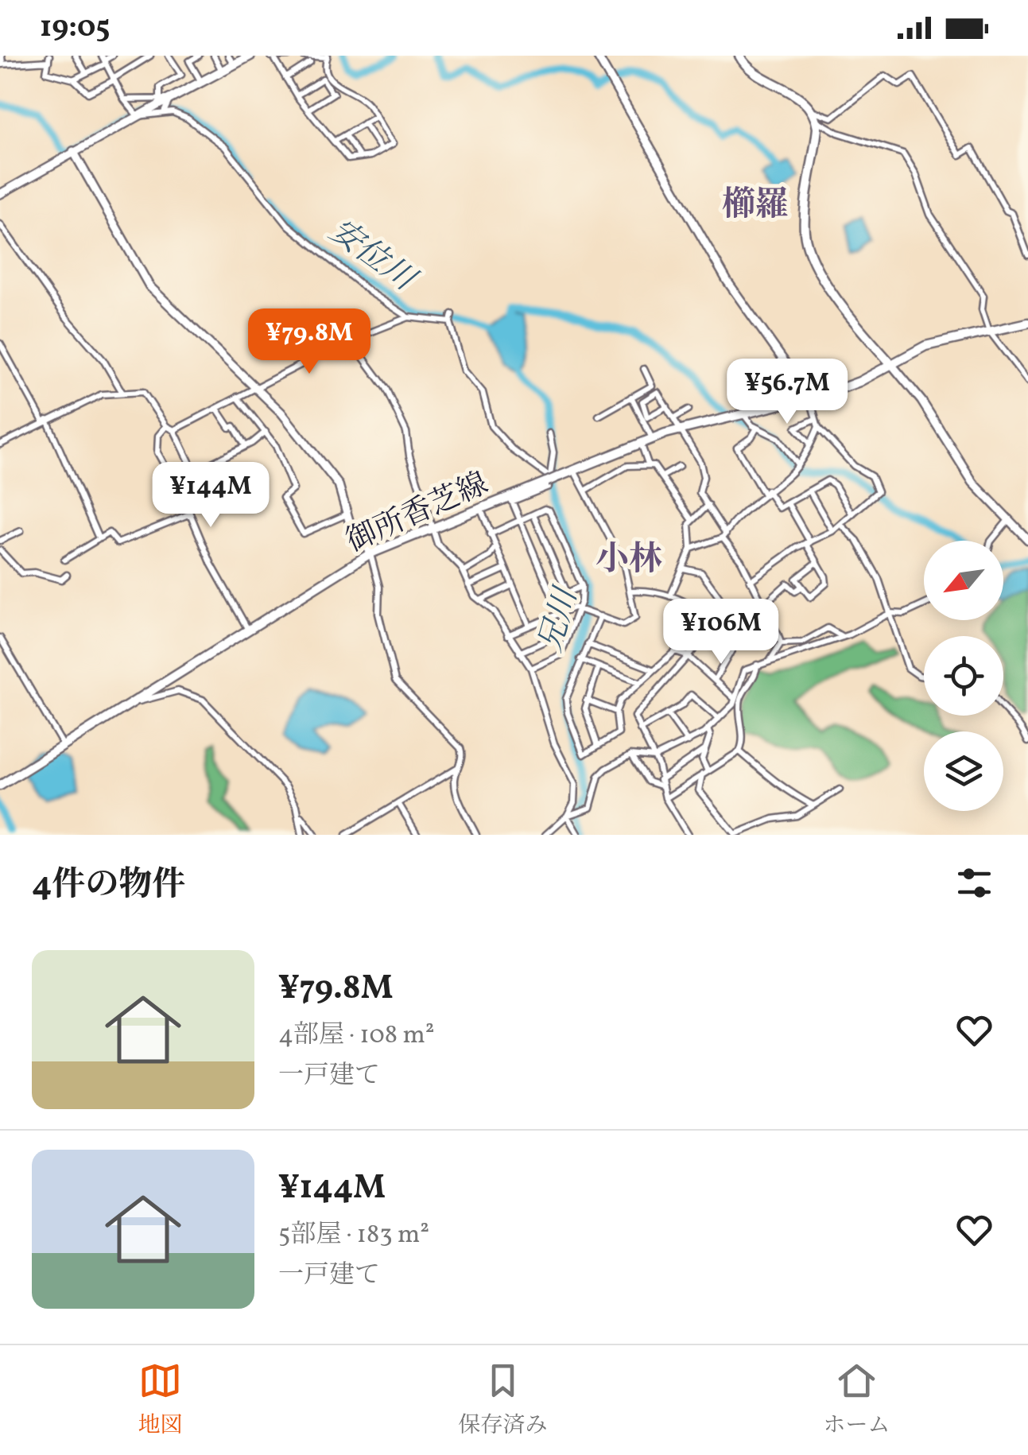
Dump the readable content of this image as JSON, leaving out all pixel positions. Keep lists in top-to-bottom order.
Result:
{
  "streets": {
    "main road": ["御所香芝線"]
  },
  "districts": ["櫛羅", "小林"],
  "water": ["安位川", "兄川"],
  "north": "bottom left",
  "page": {
    "status": "19:05",
    "price": [
      "¥79.8M",
      "¥56.7M",
      "¥144M",
      "¥106M"
    ],
    "heading": "4件の物件",
    "list": [
      {
        "name": "¥79.8M",
        "note": "4部屋 · 108 m² · 一戸建て"
      },
      {
        "name": "¥144M",
        "note": "5部屋 · 183 m² · 一戸建て"
      }
    ],
    "tabs": ["地図", "保存済み", "ホーム"]
  }
}
